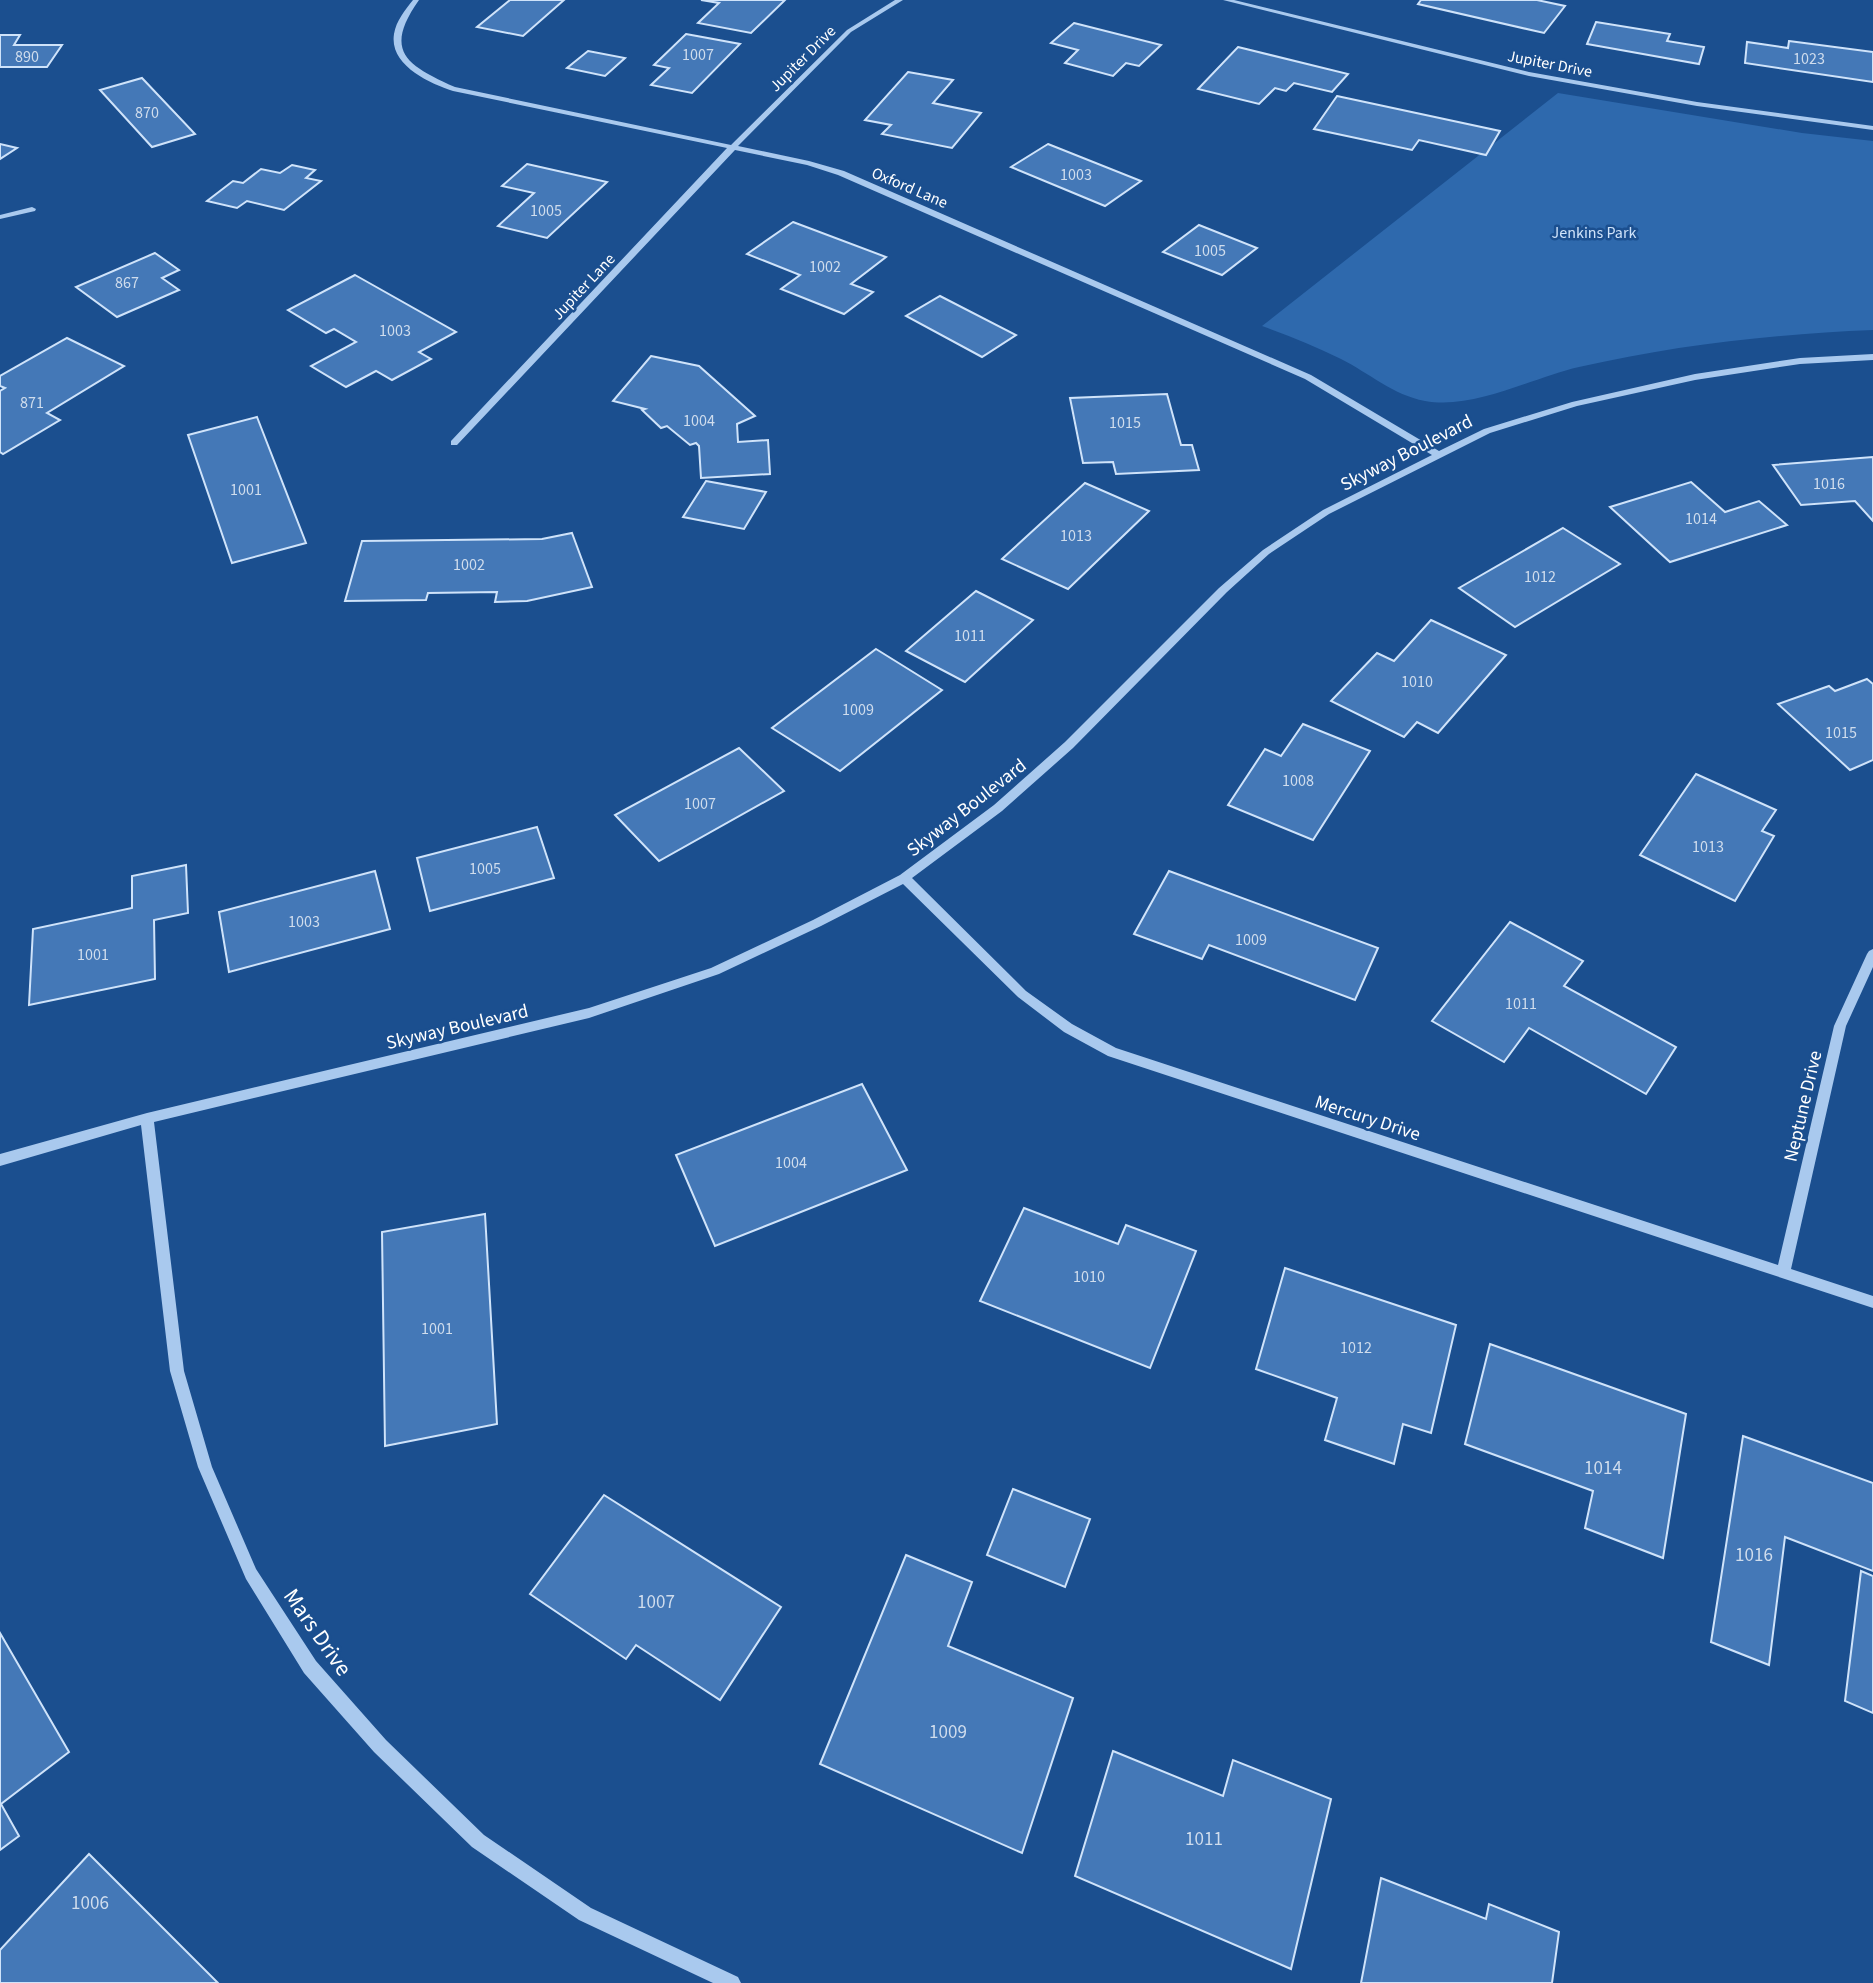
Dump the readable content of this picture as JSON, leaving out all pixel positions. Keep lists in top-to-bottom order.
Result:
{
  "streets": {
    "street": [
      "Jupiter Drive",
      "Oxford Lane",
      "Jupiter Lane",
      "Skyway Boulevard",
      "Neptune Drive",
      "Mercury Drive",
      "Mars Drive"
    ]
  },
  "crossings": [
    ["Jupiter Drive", "Oxford Lane"],
    ["Jupiter Drive", "Jupiter Lane"],
    ["Oxford Lane", "Jupiter Lane"],
    ["Oxford Lane", "Skyway Boulevard"],
    ["Skyway Boulevard", "Mercury Drive"],
    ["Skyway Boulevard", "Mars Drive"],
    ["Neptune Drive", "Mercury Drive"]
  ],
  "parks": ["Jenkins Park"],
  "house_numbers": [
    "1007",
    "890",
    "1023",
    "870",
    "1003",
    "1005",
    "1005",
    "1002",
    "867",
    "1003",
    "871",
    "1004",
    "1015",
    "1016",
    "1001",
    "1014",
    "1013",
    "1002",
    "1012",
    "1011",
    "1010",
    "1009",
    "1015",
    "1008",
    "1007",
    "1013",
    "1005",
    "1003",
    "1009",
    "1001",
    "1011",
    "1004",
    "1010",
    "1001",
    "1012",
    "1014",
    "1016",
    "1007",
    "1009",
    "1011",
    "1006"
  ]
}
